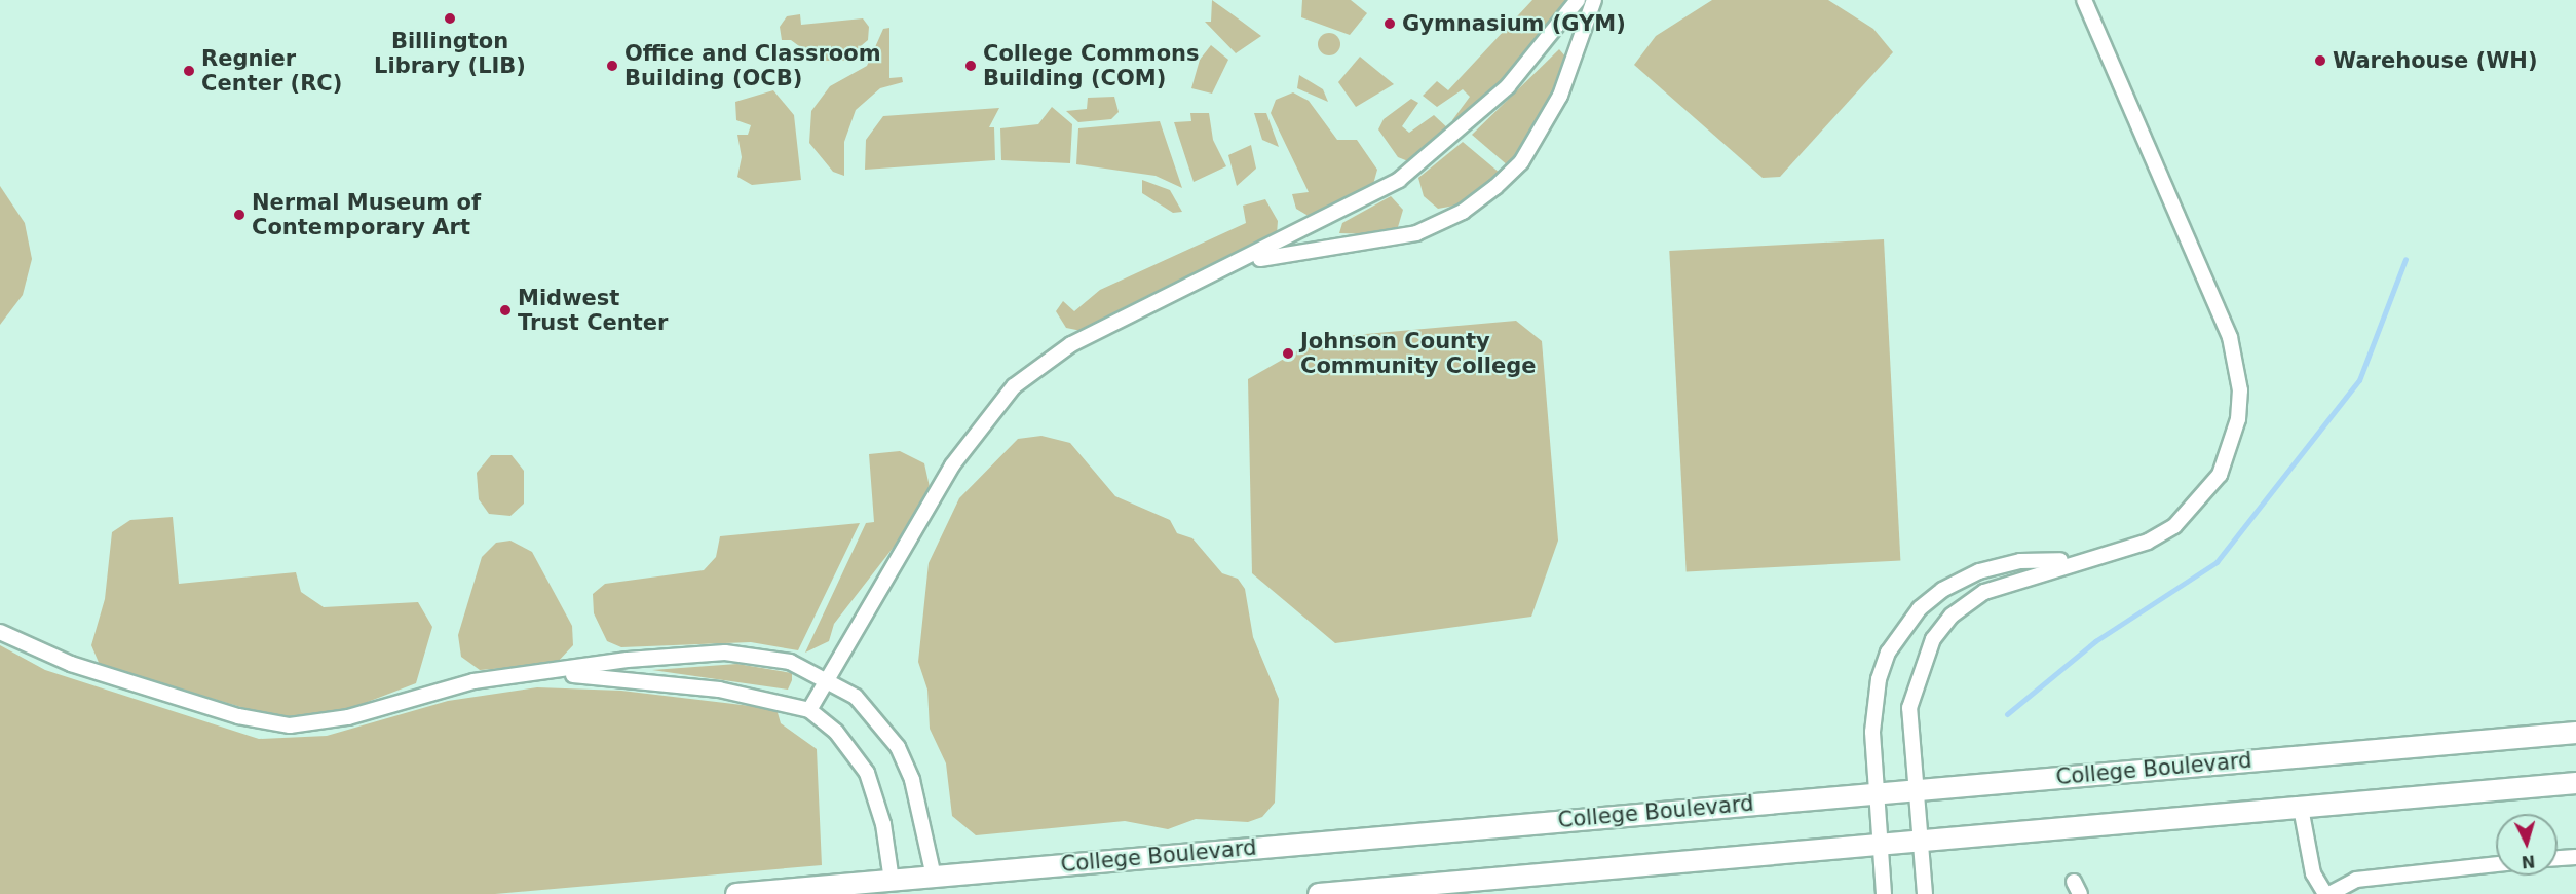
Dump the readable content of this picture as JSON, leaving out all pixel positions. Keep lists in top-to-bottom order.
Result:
{
  "streets": {
    "main road": ["College Boulevard"]
  },
  "places": [
    "Billington Library (LIB)",
    "Gymnasium (GYM)",
    "Warehouse (WH)",
    "Office and Classroom Building (OCB)",
    "College Commons Building (COM)",
    "Regnier Center (RC)",
    "Nermal Museum of Contemporary Art",
    "Midwest Trust Center",
    "Johnson County Community College"
  ],
  "north": "bottom"
}
